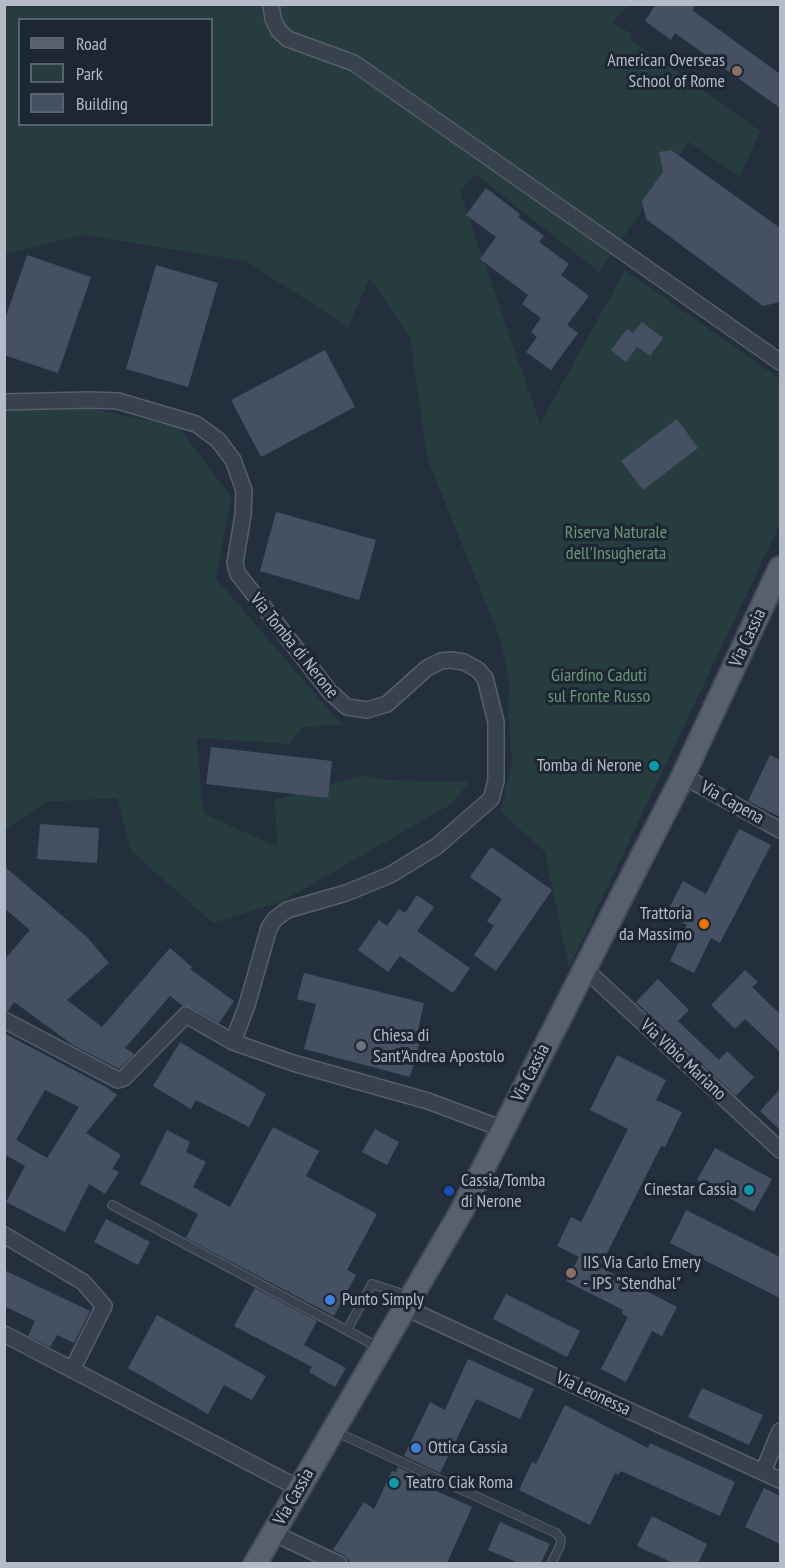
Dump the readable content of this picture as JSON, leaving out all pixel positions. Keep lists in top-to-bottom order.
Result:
{
  "streets": {
    "main road": ["Via Cassia"],
    "street": [
      "Via Tomba di Nerone",
      "Via Capena",
      "Via Vibio Mariano",
      "Via Leonessa"
    ]
  },
  "crossings": [
    ["Via Cassia", "Via Capena"],
    ["Via Cassia", "Via Vibio Mariano"],
    ["Via Cassia", "Via Leonessa"]
  ],
  "parks": ["Riserva Naturale dell'Insugherata", "Giardino Caduti sul Fronte Russo"],
  "places": [
    "American Overseas School of Rome",
    "Tomba di Nerone",
    "Trattoria da Massimo",
    "Chiesa di Sant'Andrea Apostolo",
    "Cinestar Cassia",
    "Cassia/Tomba di Nerone",
    "IIS Via Carlo Emery - IPS \"Stendhal\"",
    "Punto Simply",
    "Ottica Cassia",
    "Teatro Ciak Roma"
  ],
  "legend": ["Road", "Park", "Building"]
}
